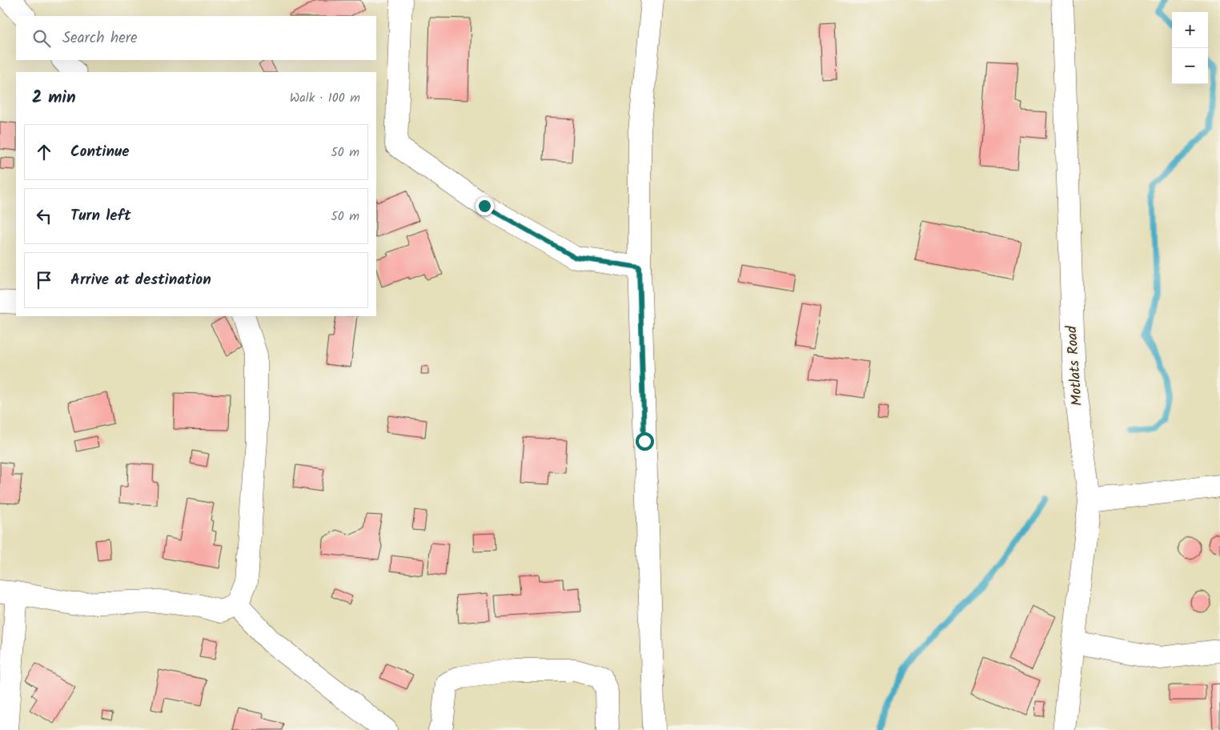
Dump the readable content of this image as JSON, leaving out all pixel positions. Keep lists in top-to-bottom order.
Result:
{
  "streets": {
    "street": ["Motlats Road"]
  },
  "page": {
    "map_buttons": ["+", "−"],
    "search": "Search here",
    "heading": ["2 min", "Walk · 100 m"],
    "list": [
      ["Continue", "50 m"],
      ["Turn left", "50 m"],
      "Arrive at destination"
    ]
  }
}
